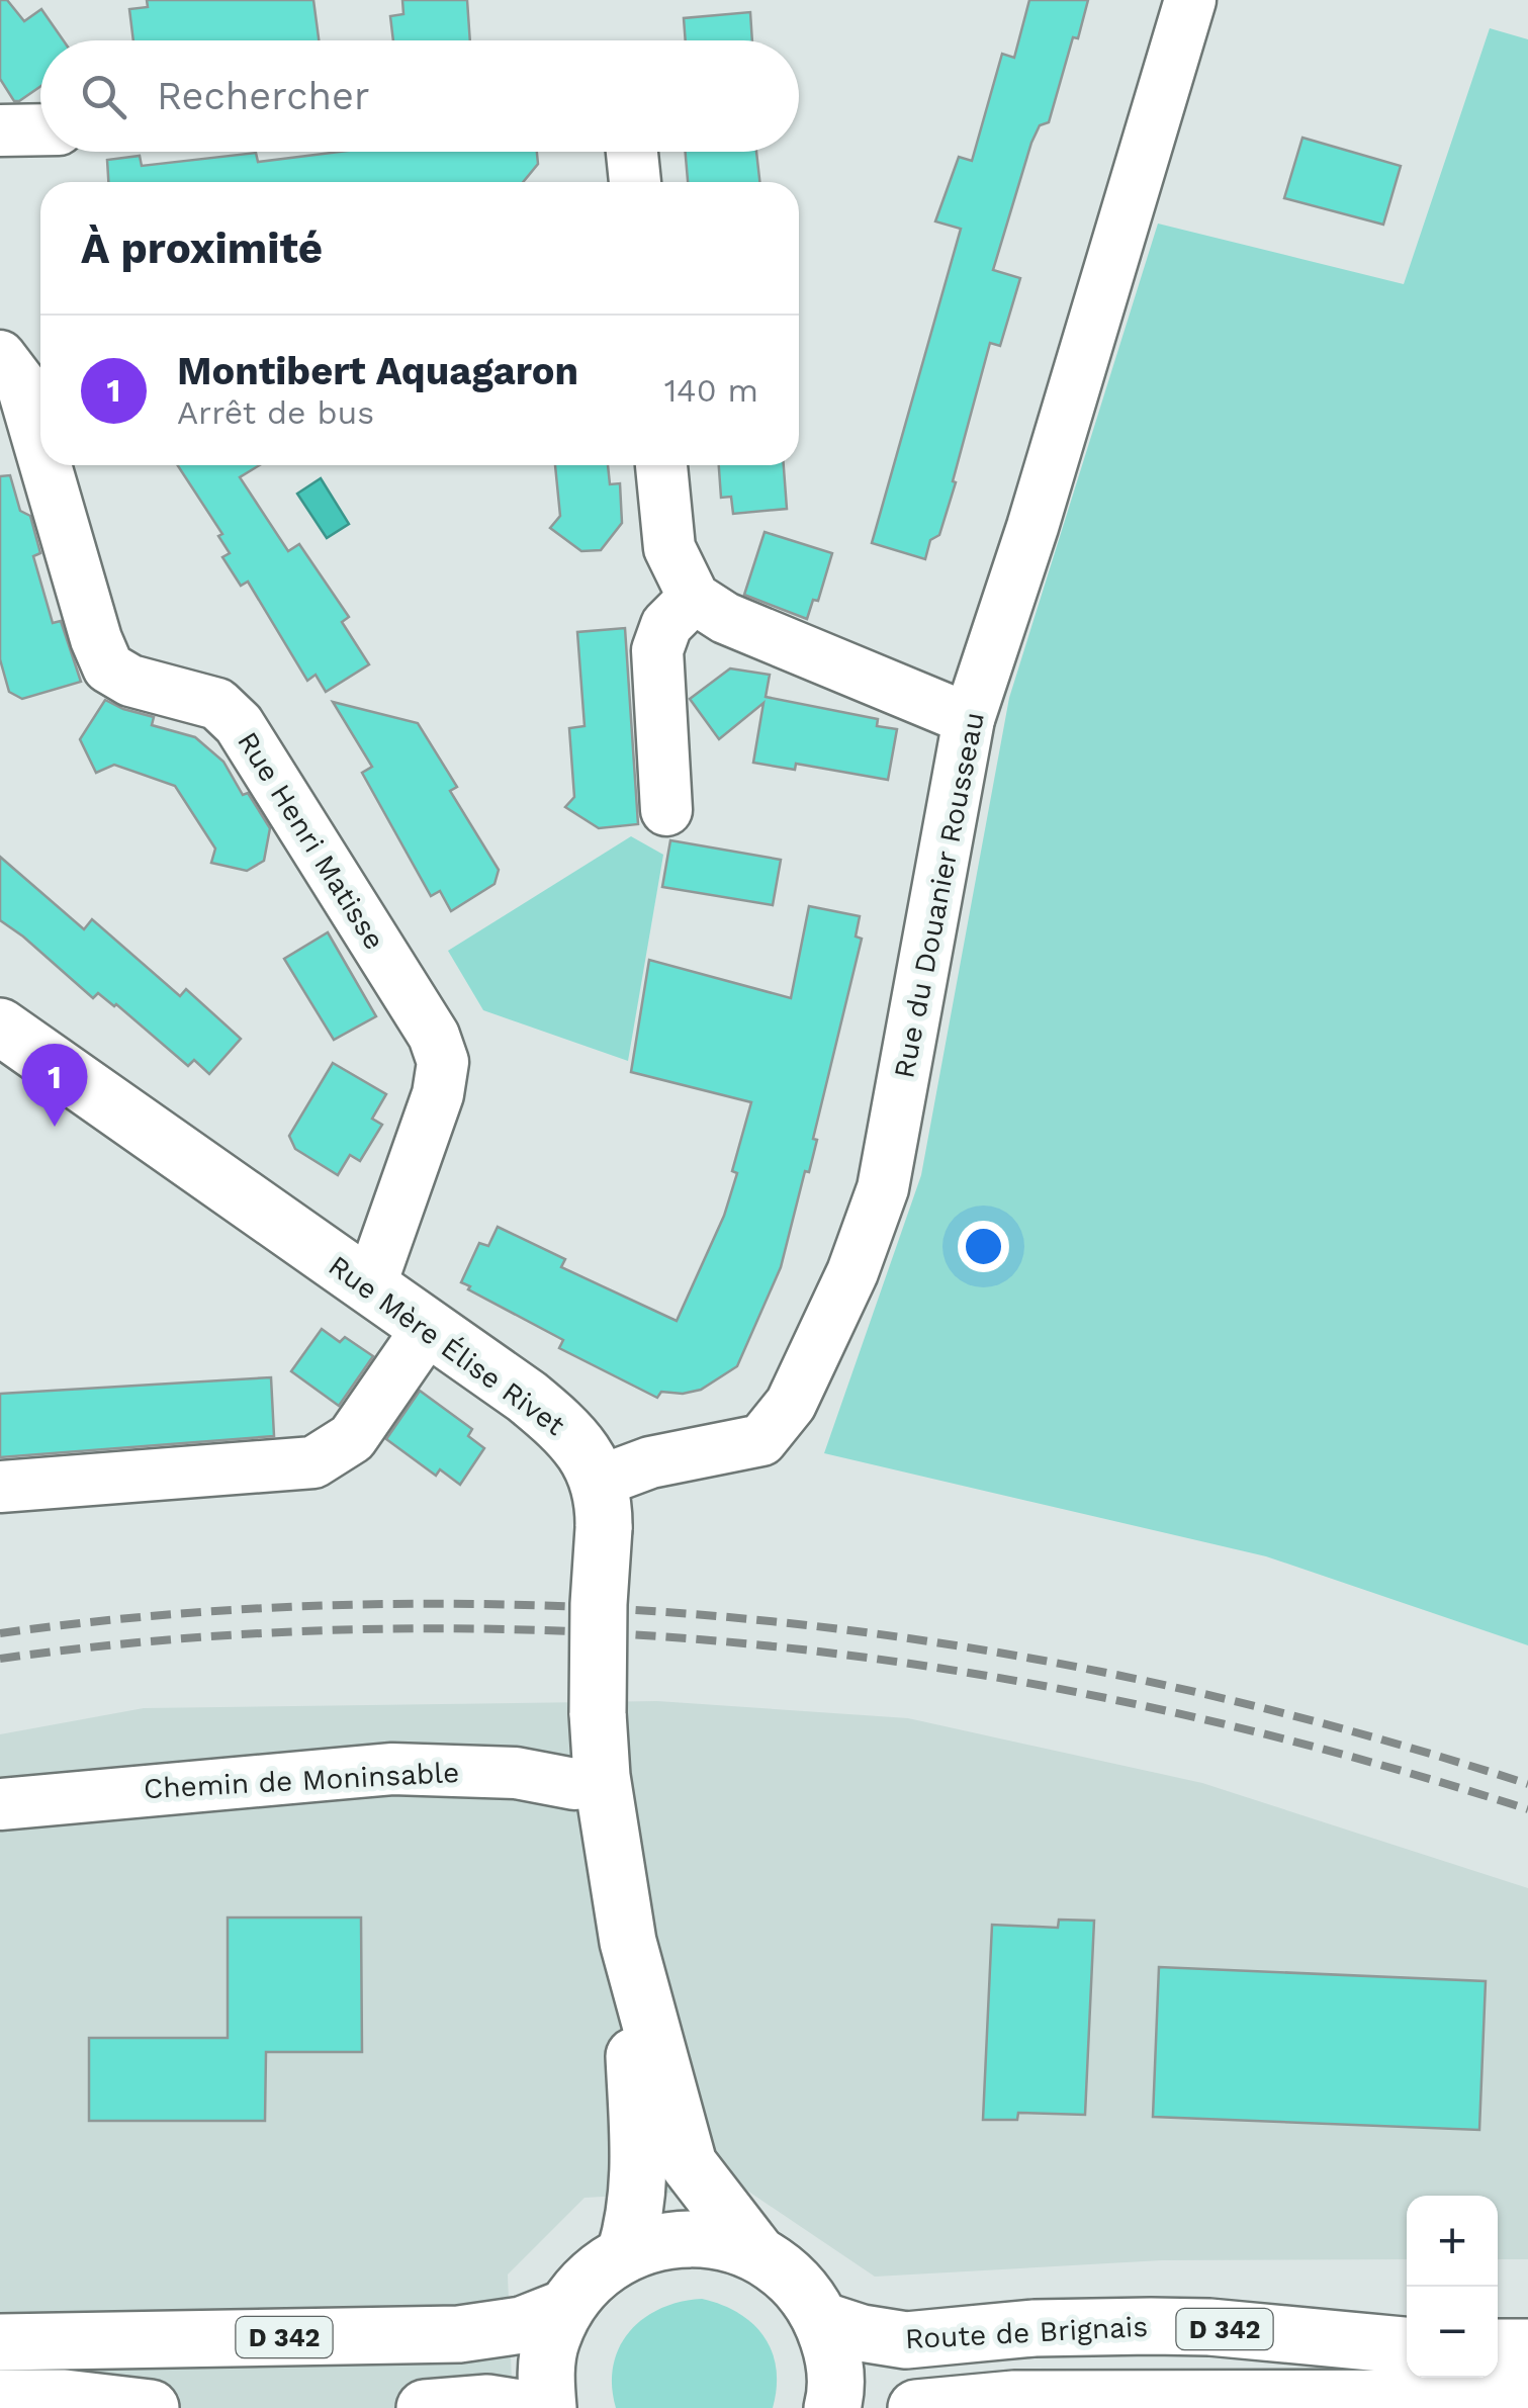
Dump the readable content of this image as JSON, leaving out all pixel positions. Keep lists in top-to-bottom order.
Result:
{
  "streets": {
    "main road": ["Rue Mère Élise Rivet", "D 342", "Route de Brignais"],
    "street": ["Rue Henri Matisse", "Rue du Douanier Rousseau", "Chemin de Moninsable"]
  },
  "crossings": [
    ["Rue Henri Matisse", "Rue Mère Élise Rivet"],
    ["Rue du Douanier Rousseau", "Rue Mère Élise Rivet"]
  ],
  "page": {
    "search": "Rechercher",
    "heading": "À proximité",
    "list": [
      {
        "mark": "1",
        "name": "Montibert Aquagaron",
        "note": "Arrêt de bus",
        "value": "140 m"
      }
    ],
    "pins": "1",
    "map_buttons": ["+", "−"]
  }
}
